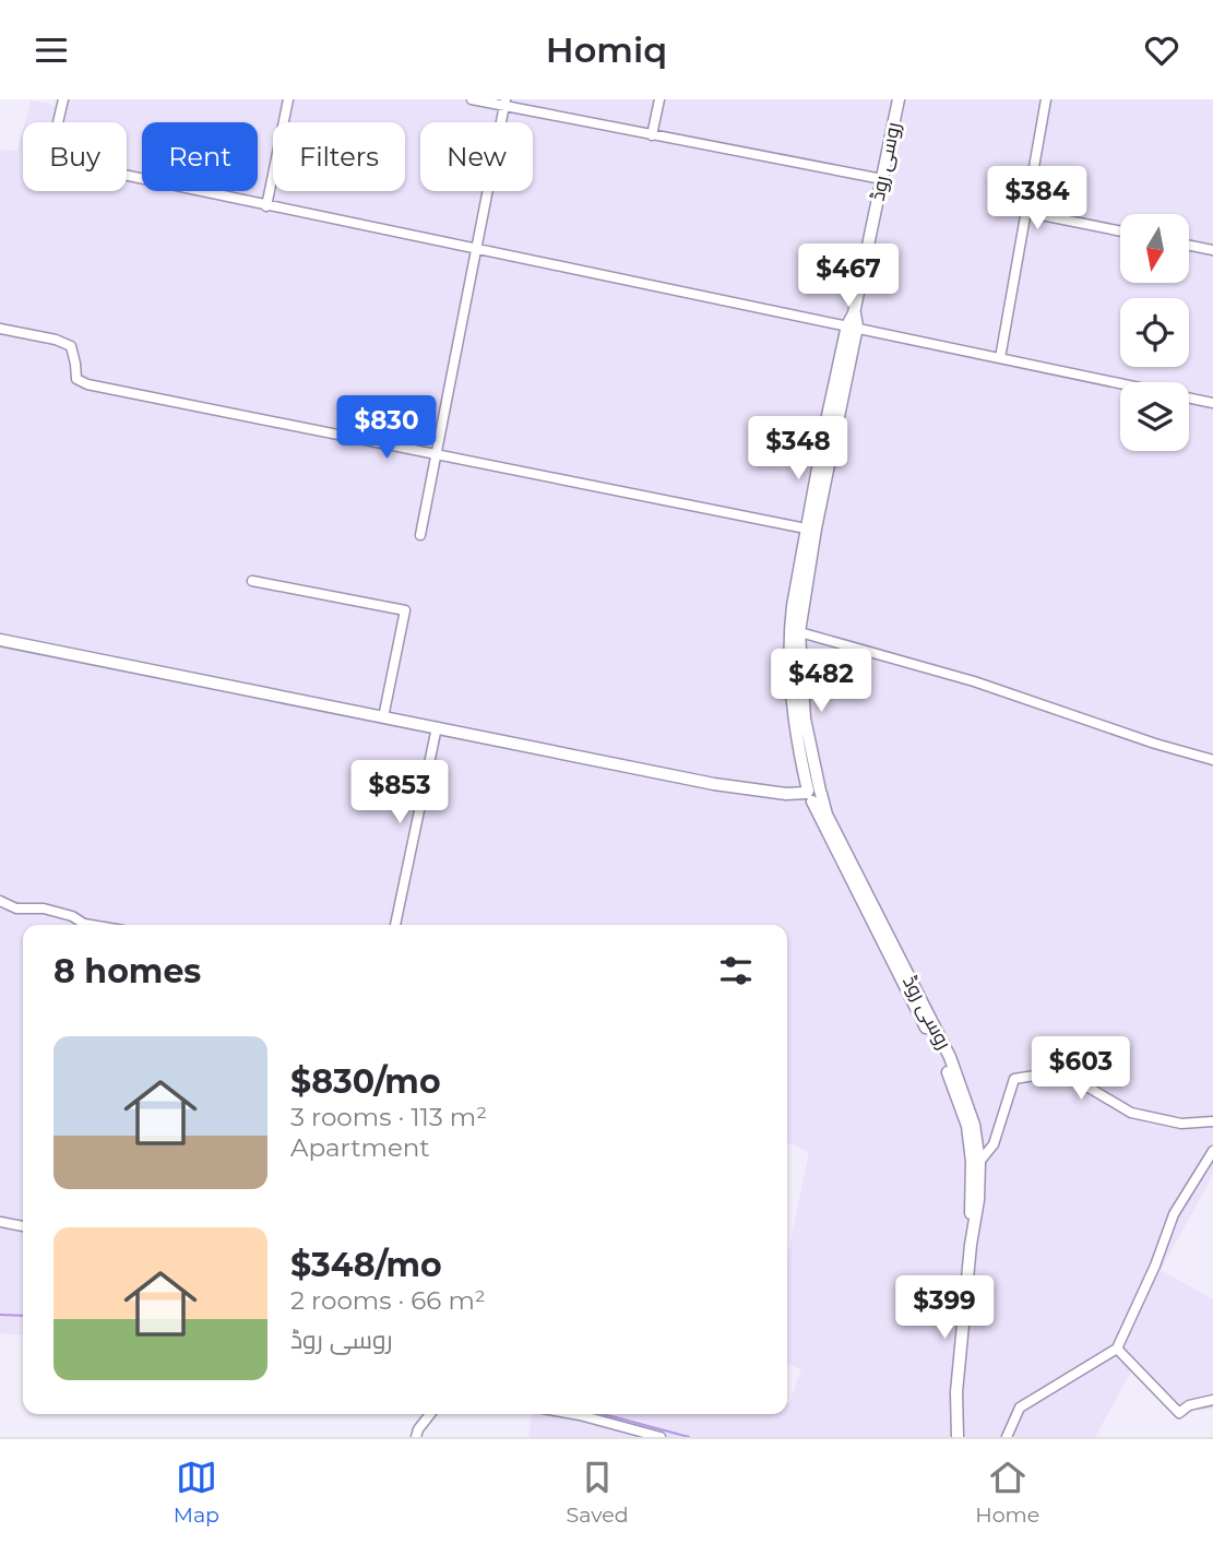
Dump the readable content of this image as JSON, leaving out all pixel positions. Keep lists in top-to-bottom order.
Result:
{
  "streets": {
    "main road": ["روسی روڈ"]
  },
  "north": "bottom",
  "page": {
    "header": "Homiq",
    "chip": [
      "Buy",
      "Rent",
      "Filters",
      "New"
    ],
    "price": [
      "$384",
      "$467",
      "$830",
      "$348",
      "$482",
      "$853",
      "$603",
      "$399"
    ],
    "heading": "8 homes",
    "list": [
      {
        "name": "$830/mo",
        "note": "3 rooms · 113 m² · Apartment"
      },
      {
        "name": "$348/mo",
        "note": "2 rooms · 66 m² · روسی روڈ"
      }
    ],
    "tabs": ["Map", "Saved", "Home"]
  }
}
